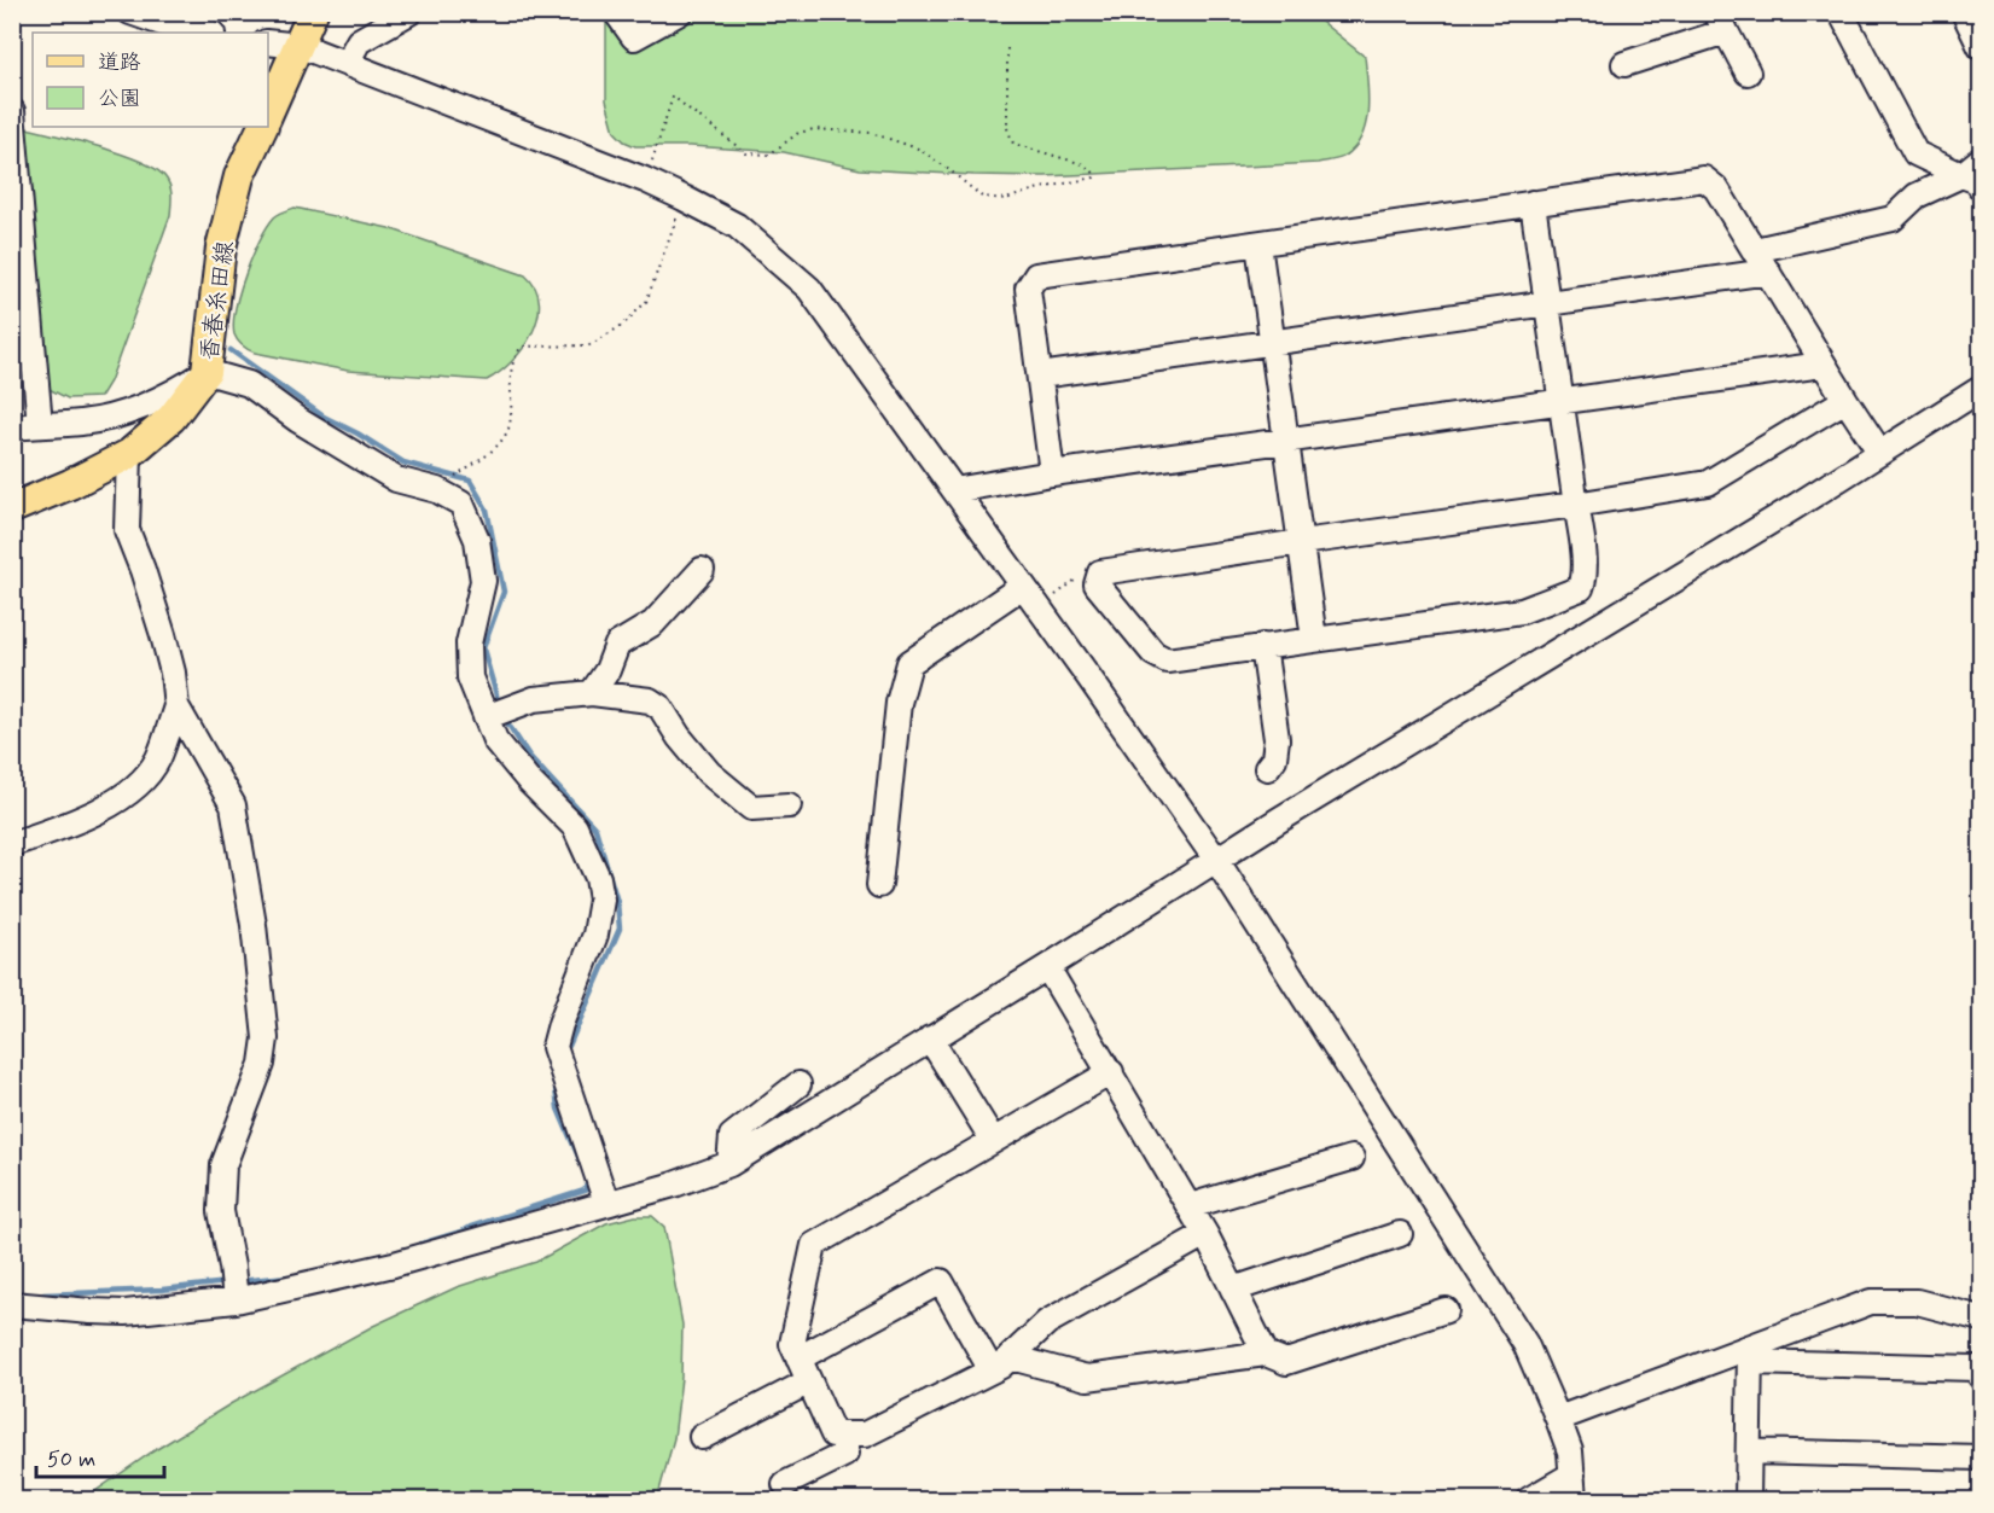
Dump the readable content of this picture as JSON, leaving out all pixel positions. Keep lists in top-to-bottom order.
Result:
{
  "streets": {
    "main road": ["香春糸田線"]
  },
  "legend": ["道路", "公園"],
  "scale_bar": "50 m"
}
